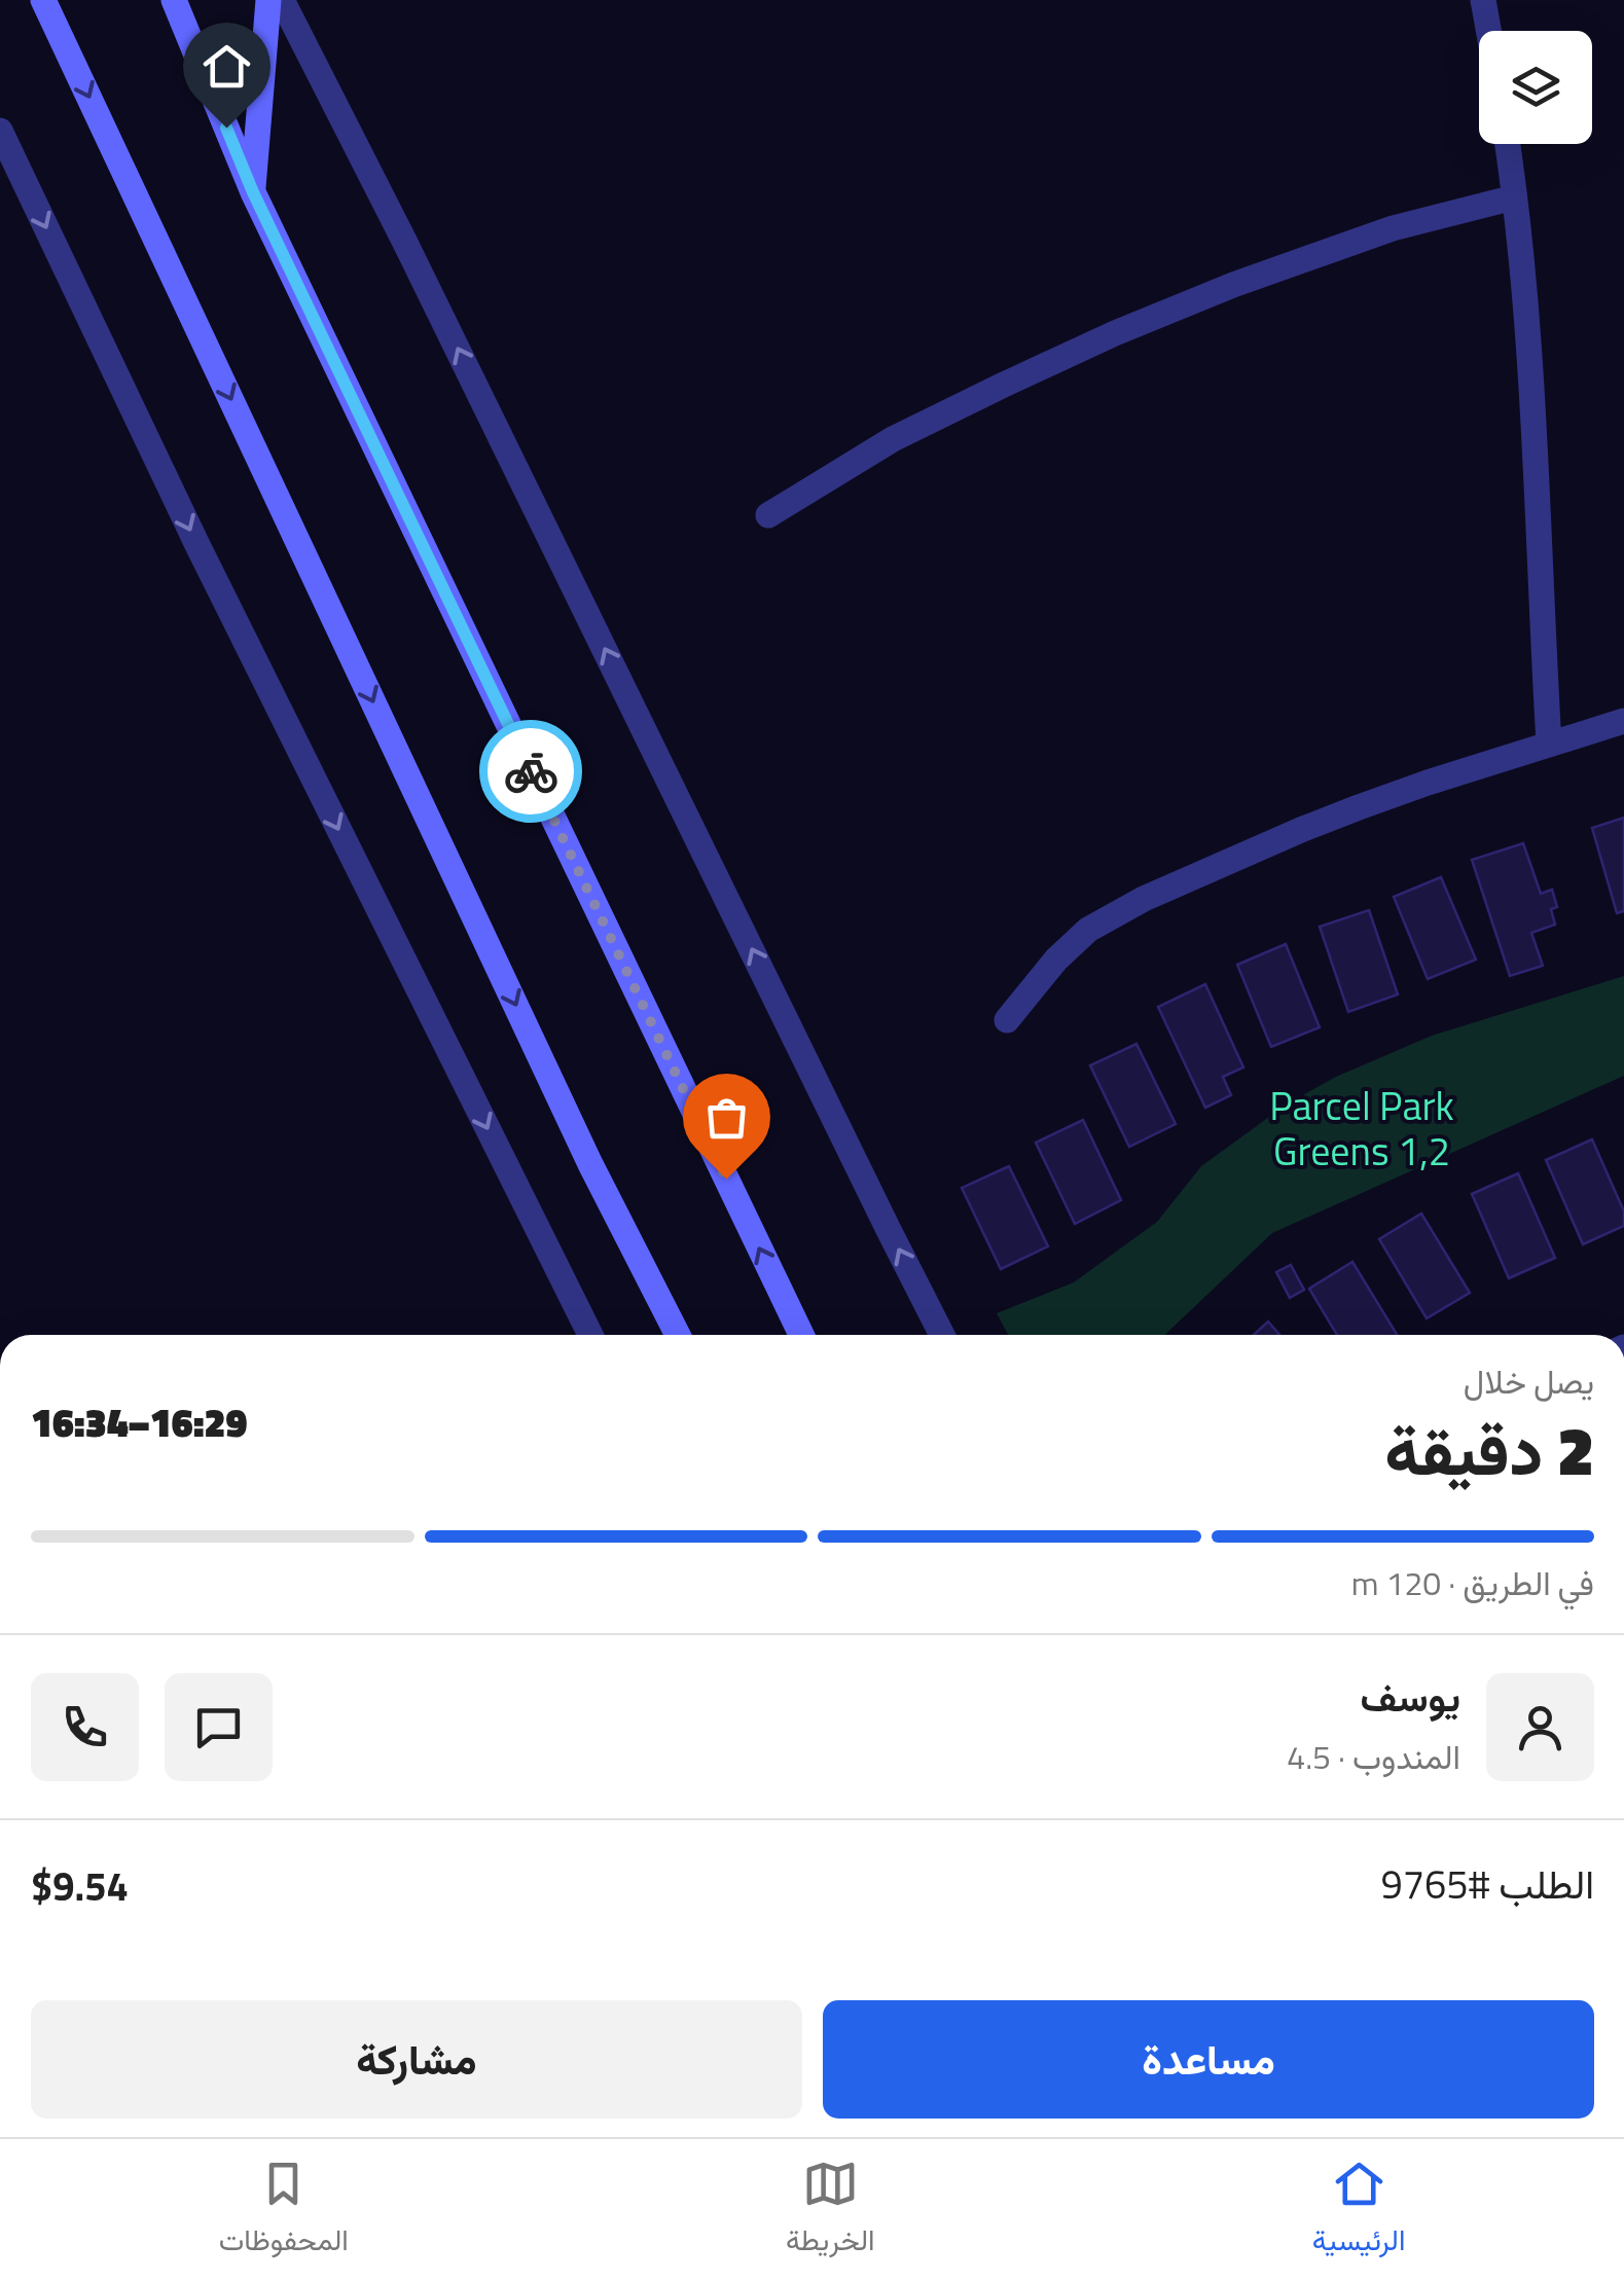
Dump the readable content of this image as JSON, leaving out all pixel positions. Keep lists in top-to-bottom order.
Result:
{
  "parks": ["Parcel Park Greens 1,2"],
  "page": {
    "heading": ["2 دقيقة", "يصل خلال", "16:29–16:34"],
    "panel": [
      "يوسف",
      "المندوب · 4.5",
      "الطلب #9765",
      "$9.54"
    ],
    "bar": "في الطريق · 120 m",
    "buttons": ["مساعدة", "مشاركة"],
    "tabs": ["الرئيسية", "الخريطة", "المحفوظات"]
  }
}
